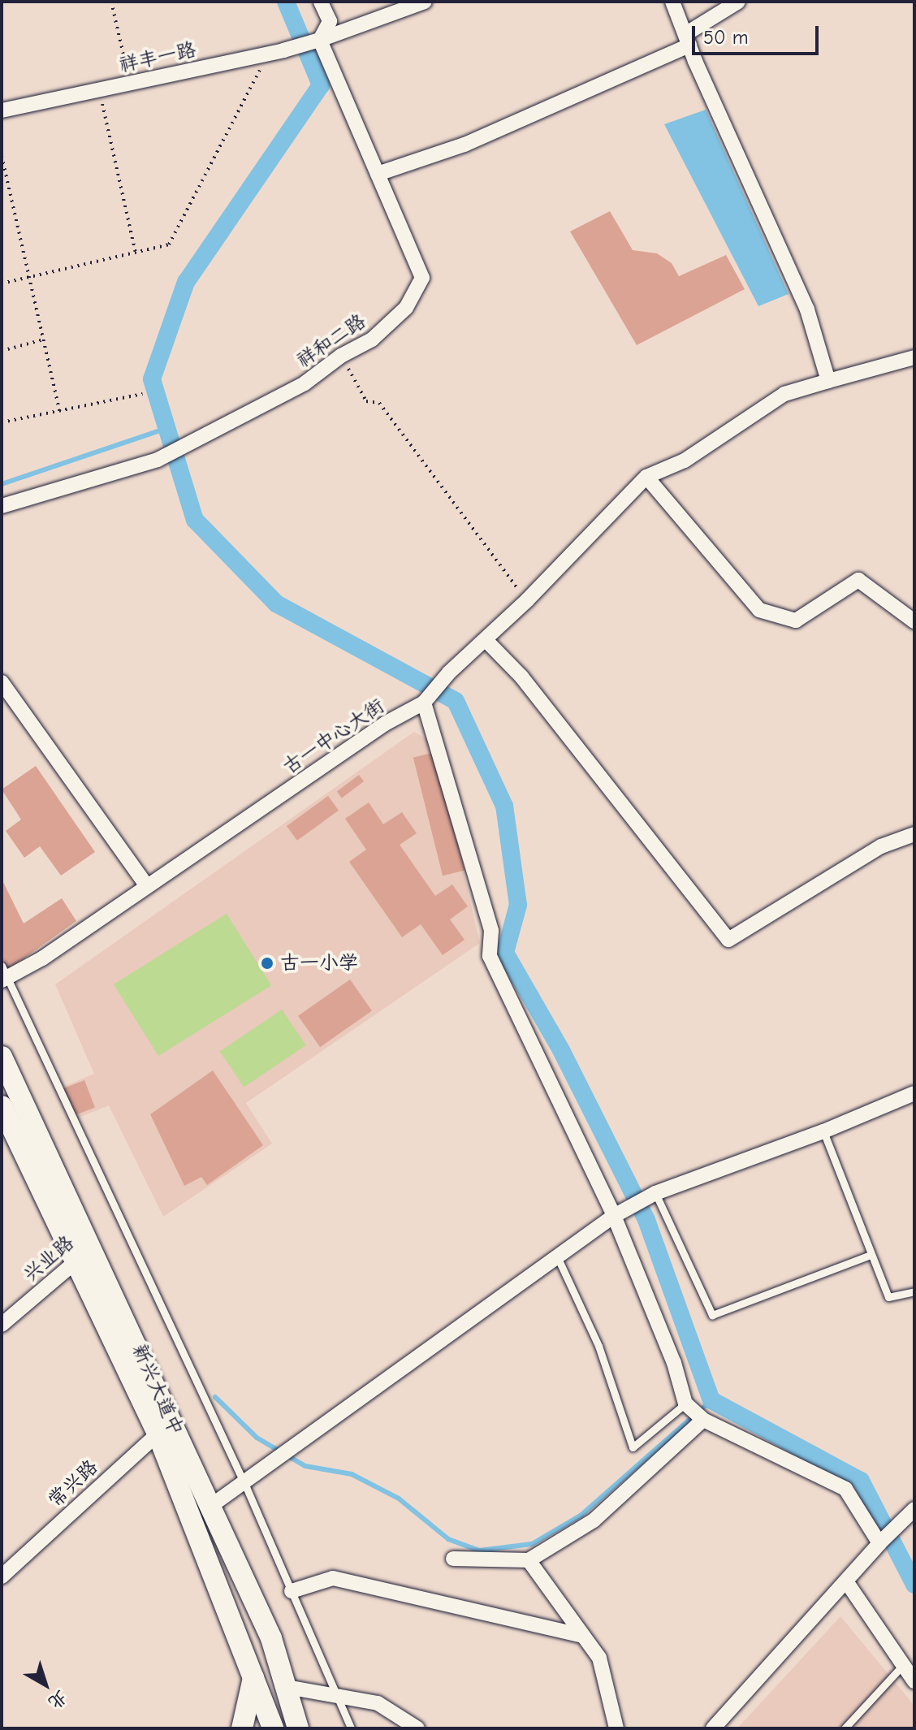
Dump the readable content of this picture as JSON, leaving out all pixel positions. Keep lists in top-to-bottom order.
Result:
{
  "streets": {
    "main road": ["新兴大道中"],
    "street": [
      "祥丰一路",
      "祥和二路",
      "古一中心大街",
      "兴业路",
      "常兴路"
    ]
  },
  "crossings": [
    ["祥丰一路", "祥和二路"],
    ["兴业路", "新兴大道中"],
    ["新兴大道中", "常兴路"]
  ],
  "places": ["古一小学"],
  "scale_bar": "50 m",
  "north": "bottom right"
}
